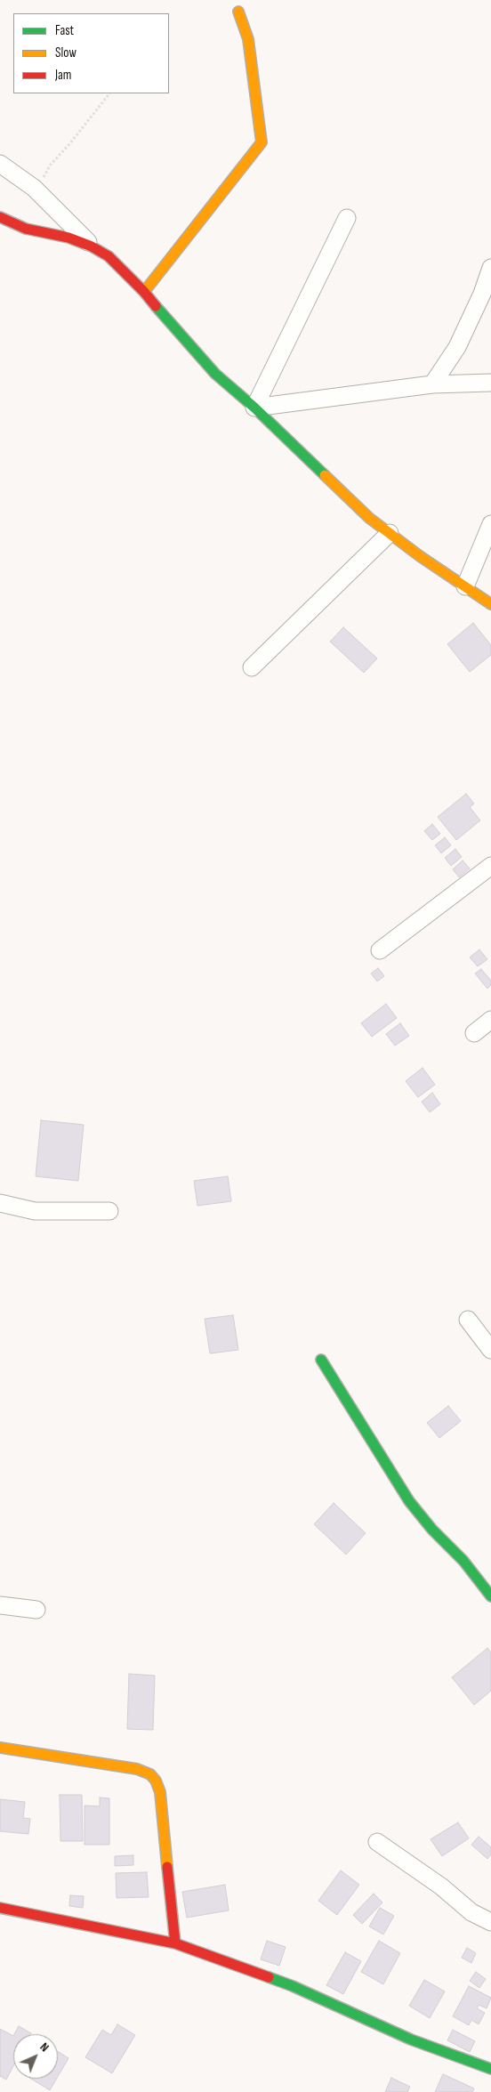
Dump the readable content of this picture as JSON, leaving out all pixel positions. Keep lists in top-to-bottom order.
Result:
{
  "legend": ["Fast", "Slow", "Jam"],
  "north": "top right"
}
